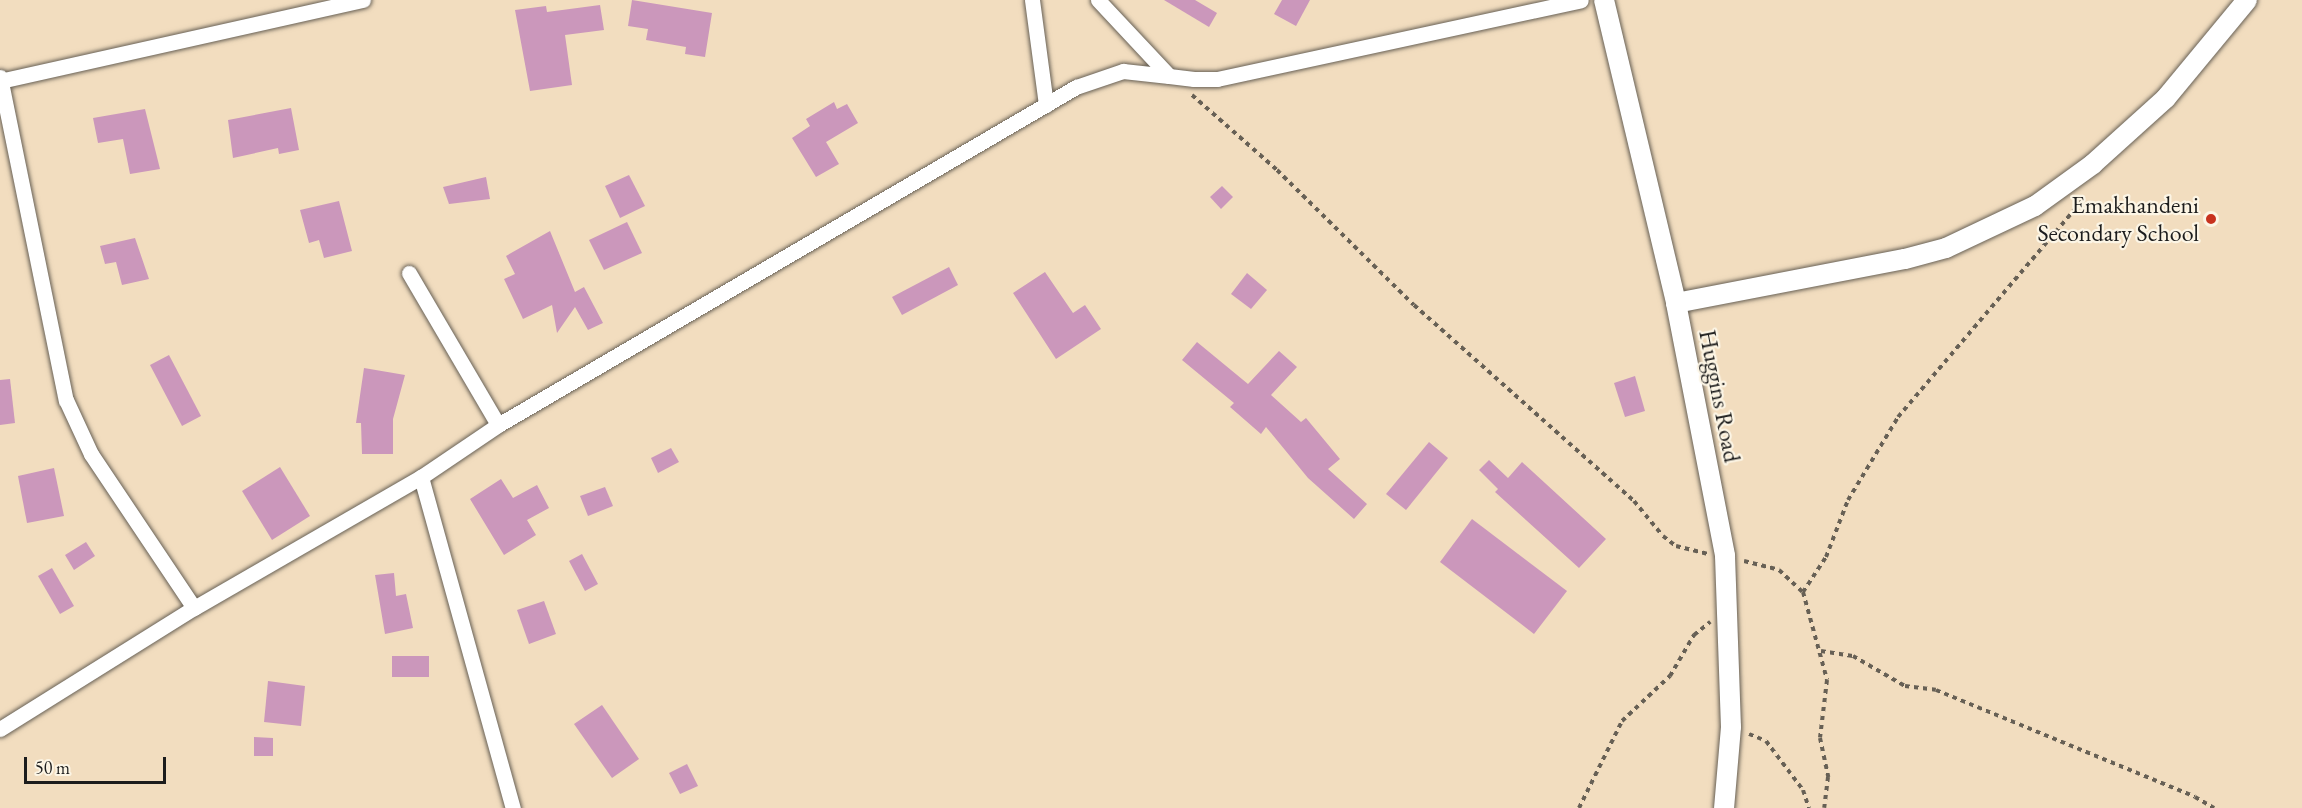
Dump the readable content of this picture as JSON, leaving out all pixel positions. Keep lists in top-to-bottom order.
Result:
{
  "streets": {
    "street": ["Huggins Road"]
  },
  "places": ["Emakhandeni Secondary School"],
  "scale_bar": "50 m"
}
